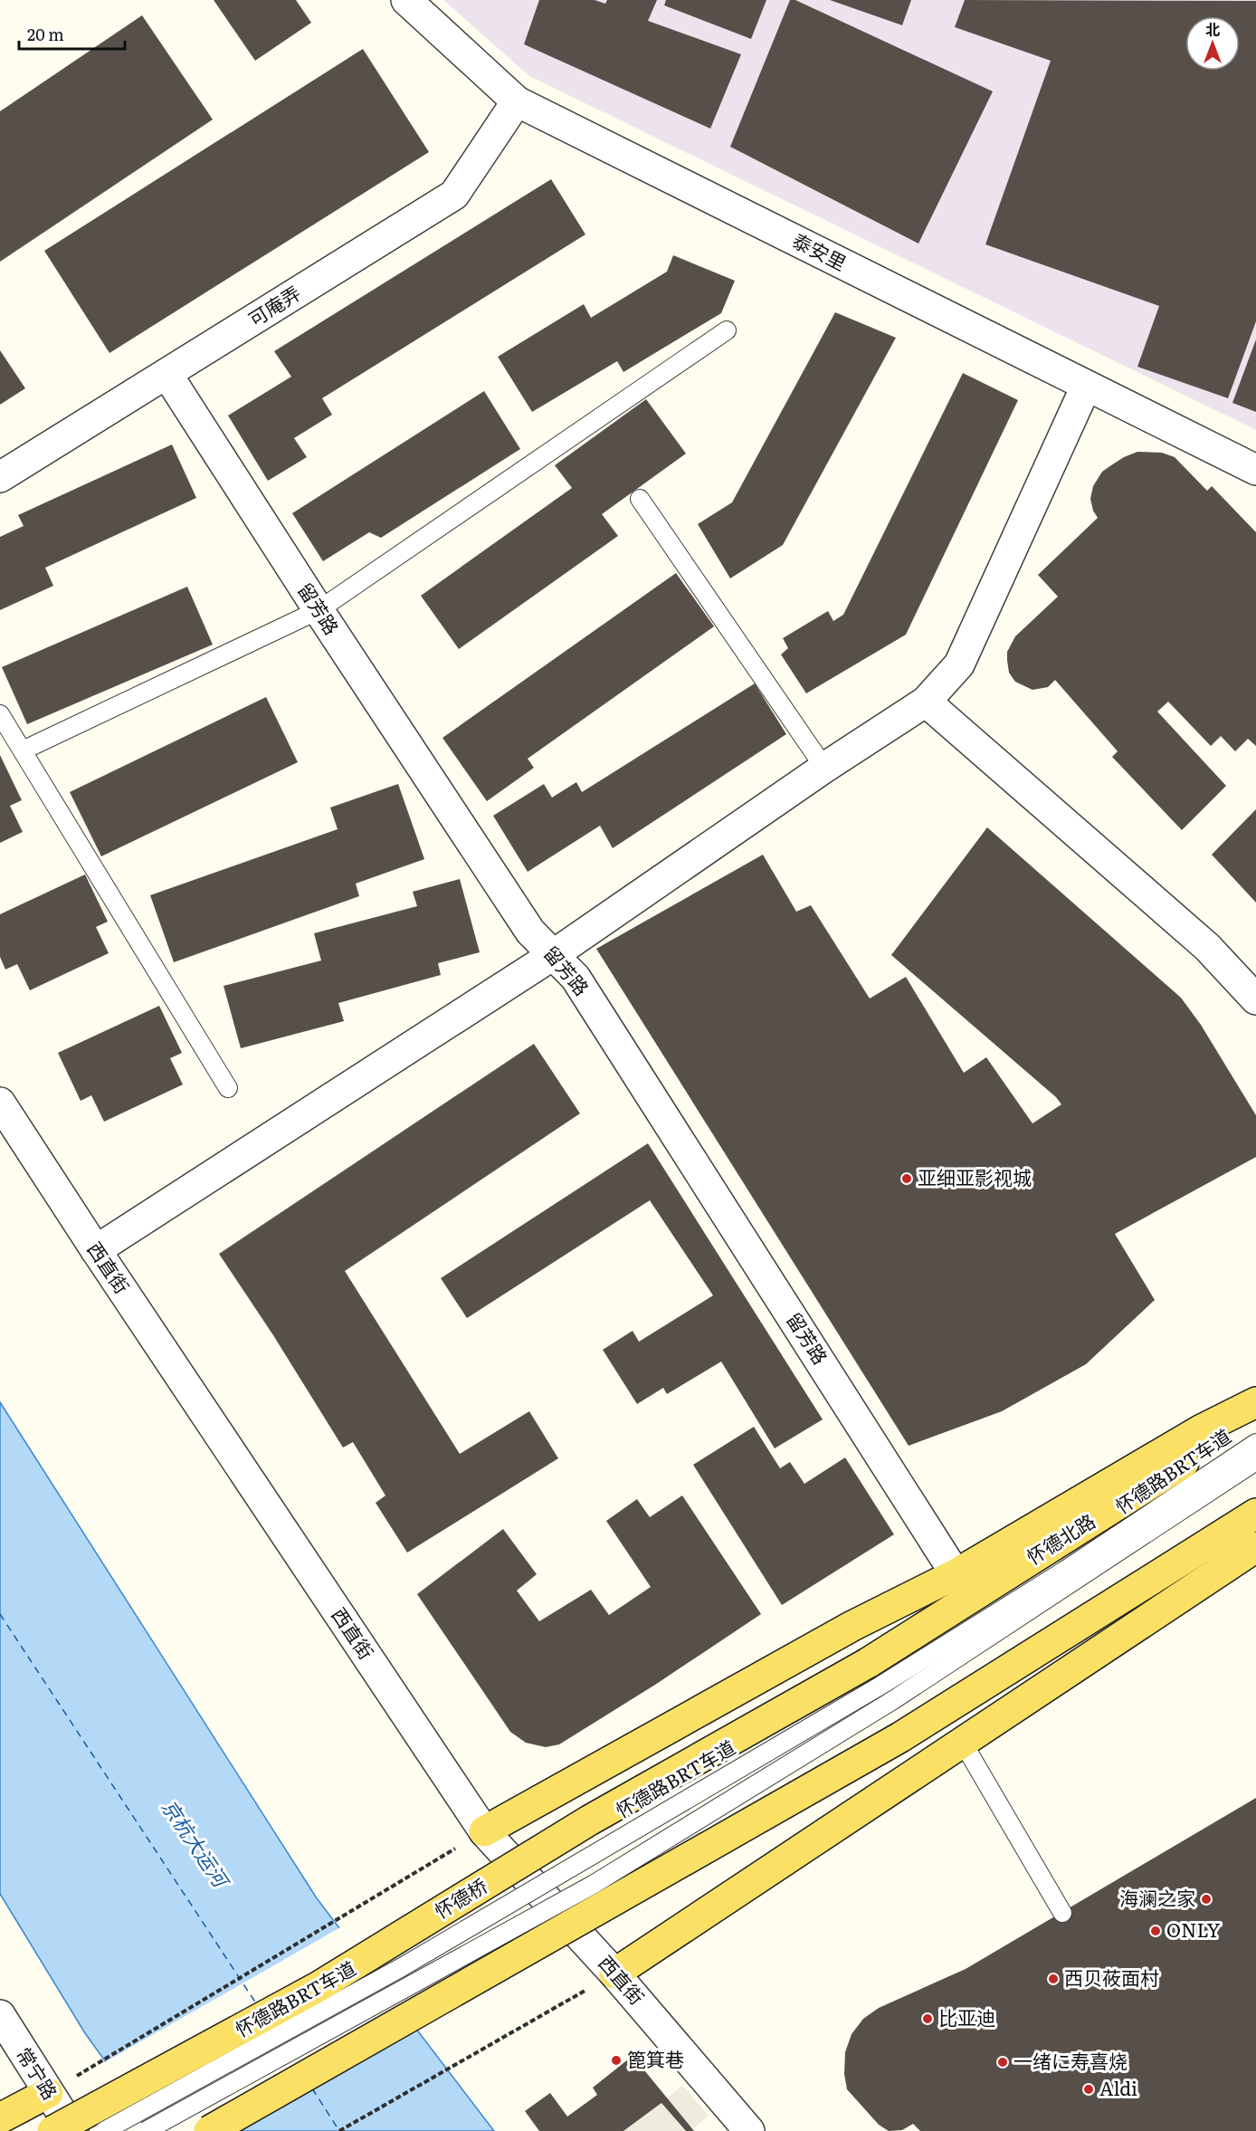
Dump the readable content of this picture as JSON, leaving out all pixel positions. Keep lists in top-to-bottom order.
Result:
{
  "streets": {
    "main road": ["怀德北路", "怀德桥"],
    "street": [
      "泰安里",
      "可庵弄",
      "留芳路",
      "西直街",
      "常宁路"
    ],
    "lane": ["怀德路BRT车道"]
  },
  "crossings": [
    ["泰安里", "可庵弄"],
    ["可庵弄", "留芳路"],
    ["怀德路BRT车道", "怀德北路"],
    ["怀德路BRT车道", "怀德桥"],
    ["怀德北路", "怀德桥"]
  ],
  "water": ["京杭大运河"],
  "places": [
    "亚细亚影视城",
    "海澜之家",
    "ONLY",
    "西贝莜面村",
    "比亚迪",
    "篦箕巷",
    "一绪に寿喜烧",
    "Aldi"
  ],
  "scale_bar": "20 m",
  "north": "top"
}
